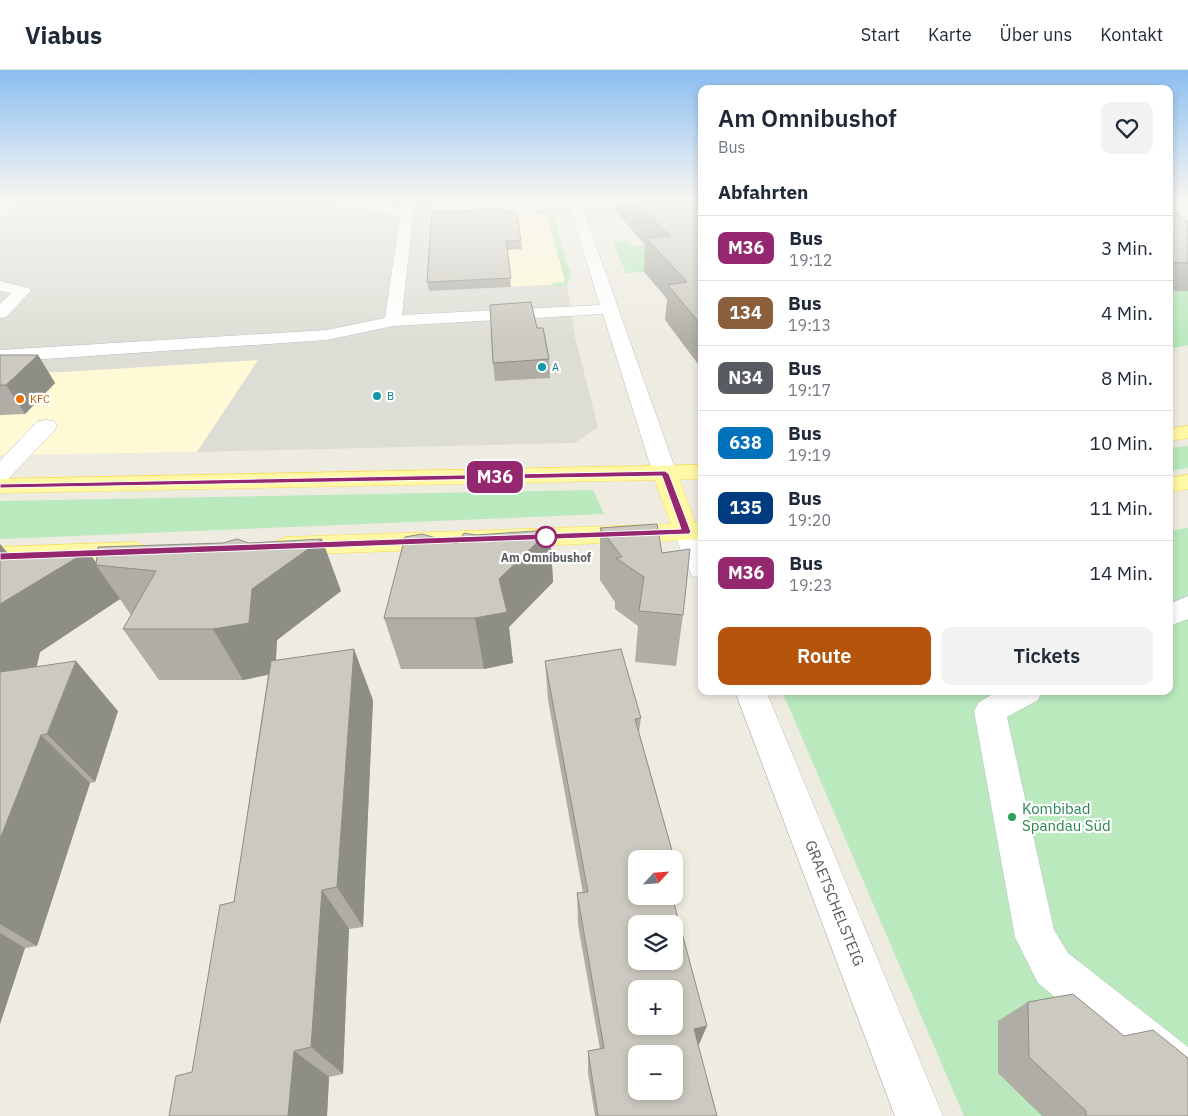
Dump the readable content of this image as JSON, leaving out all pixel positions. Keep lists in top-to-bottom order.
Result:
{
  "streets": {
    "street": ["GRAETSCHELSTEIG"]
  },
  "places": [
    "A",
    "B",
    "KFC",
    "Am Omnibushof",
    "Kombibad Spandau Süd"
  ],
  "lines": ["bus line M36"],
  "north": "top right",
  "page": {
    "header": "Viabus",
    "nav": [
      "Start",
      "Karte",
      "Über uns",
      "Kontakt"
    ],
    "on_map": "M36",
    "heading": [
      ["Am Omnibushof", "Bus"],
      "Abfahrten"
    ],
    "list": [
      {
        "mark": "M36",
        "name": "Bus",
        "note": "19:12",
        "value": "3 Min."
      },
      {
        "mark": "134",
        "name": "Bus",
        "note": "19:13",
        "value": "4 Min."
      },
      {
        "mark": "N34",
        "name": "Bus",
        "note": "19:17",
        "value": "8 Min."
      },
      {
        "mark": "638",
        "name": "Bus",
        "note": "19:19",
        "value": "10 Min."
      },
      {
        "mark": "135",
        "name": "Bus",
        "note": "19:20",
        "value": "11 Min."
      },
      {
        "mark": "M36",
        "name": "Bus",
        "note": "19:23",
        "value": "14 Min."
      }
    ],
    "buttons": ["Route", "Tickets"],
    "map_buttons": ["+", "−"]
  }
}
